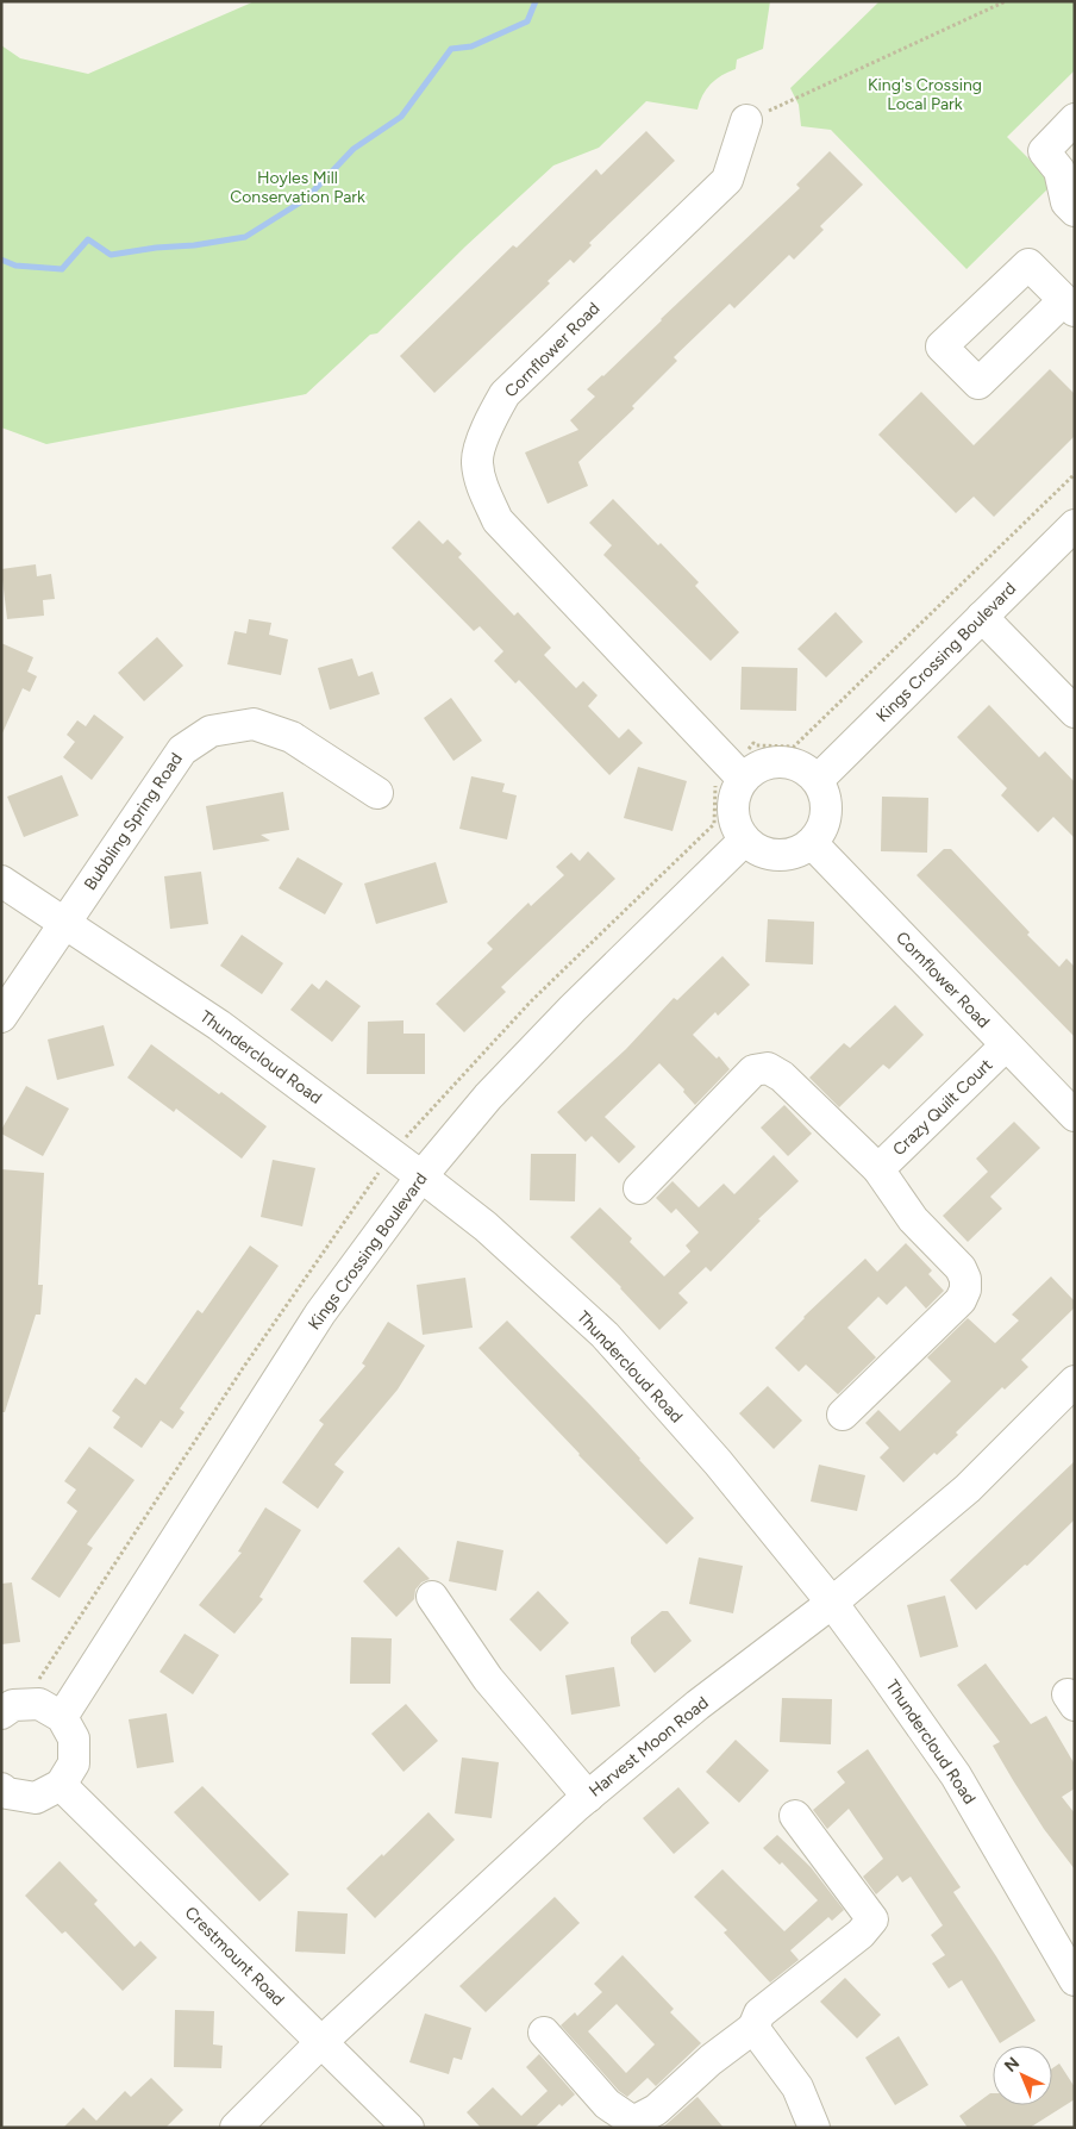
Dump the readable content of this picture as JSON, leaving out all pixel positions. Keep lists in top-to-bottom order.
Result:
{
  "streets": {
    "street": [
      "Cornflower Road",
      "Kings Crossing Boulevard",
      "Bubbling Spring Road",
      "Thundercloud Road",
      "Crazy Quilt Court",
      "Harvest Moon Road",
      "Crestmount Road"
    ]
  },
  "crossings": [
    ["Cornflower Road", "Kings Crossing Boulevard"],
    ["Cornflower Road", "Crazy Quilt Court"],
    ["Kings Crossing Boulevard", "Thundercloud Road"],
    ["Bubbling Spring Road", "Thundercloud Road"],
    ["Thundercloud Road", "Harvest Moon Road"],
    ["Harvest Moon Road", "Crestmount Road"]
  ],
  "parks": ["King's Crossing Local Park", "Hoyles Mill Conservation Park"],
  "north": "top left"
}
